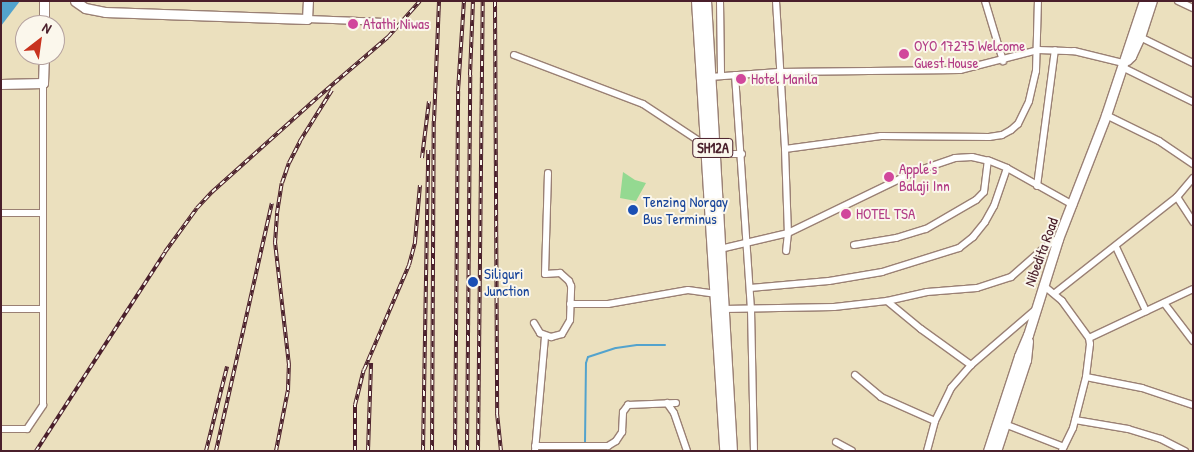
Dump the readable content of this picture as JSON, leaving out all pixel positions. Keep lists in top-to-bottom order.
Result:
{
  "streets": {
    "main road": ["SH12A"],
    "street": ["Nibedita Road"]
  },
  "places": [
    "Atathi Niwas",
    "OYO 17275 Welcome Guest House",
    "Hotel Manila",
    "Apple's Balaji Inn",
    "Tenzing Norgay Bus Terminus",
    "HOTEL TSA",
    "Siliguri Junction"
  ],
  "north": "top right"
}
